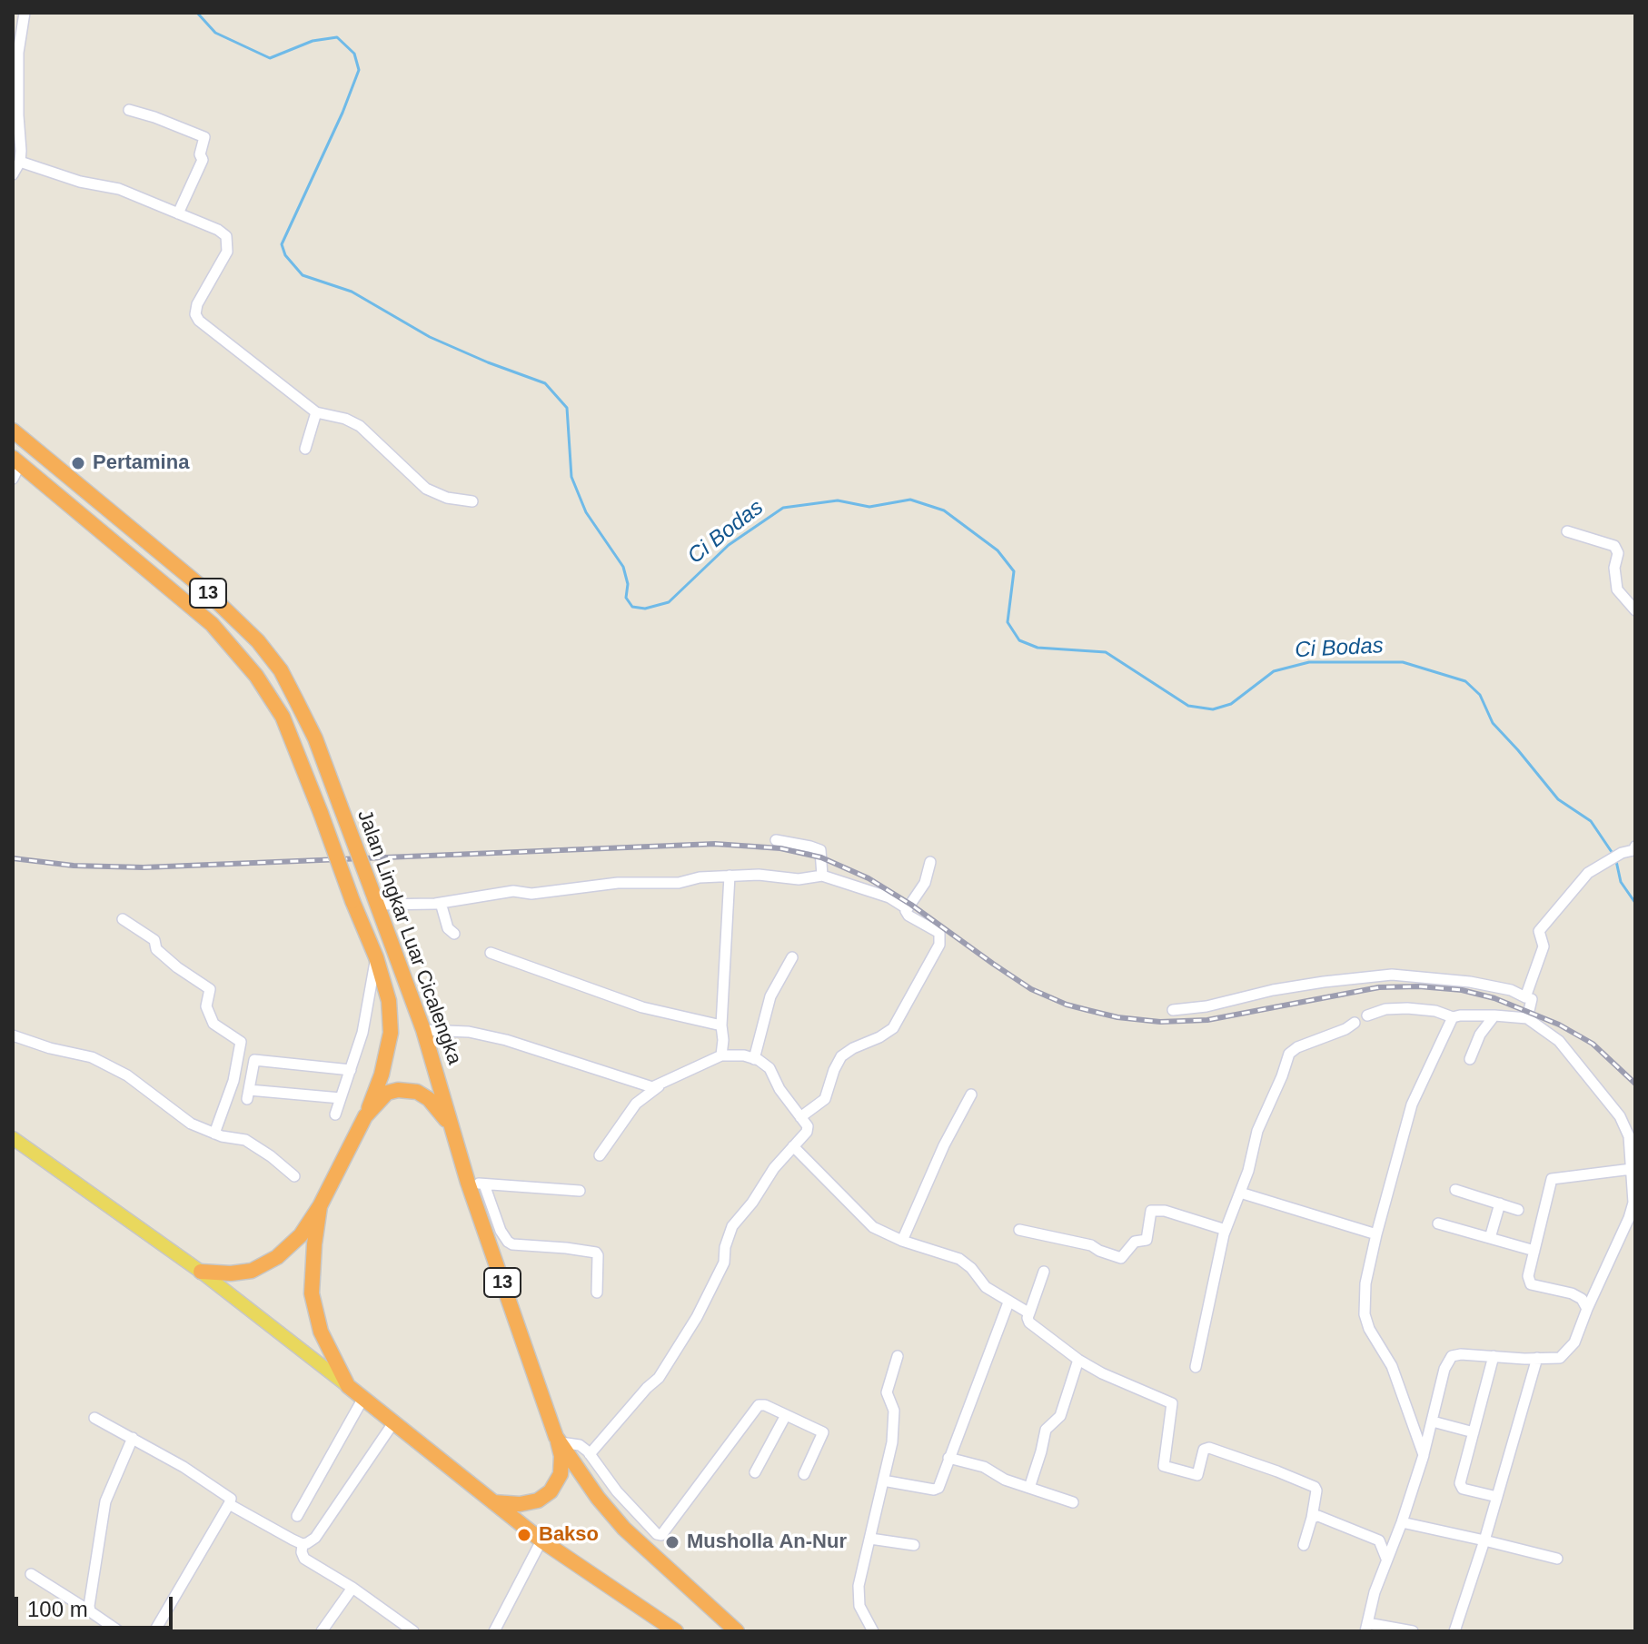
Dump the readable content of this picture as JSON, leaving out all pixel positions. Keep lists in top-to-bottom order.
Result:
{
  "streets": {
    "highway": ["13", "Jalan Lingkar Luar Cicalengka"]
  },
  "crossings": [
    ["13", "Jalan Lingkar Luar Cicalengka"]
  ],
  "water": ["Ci Bodas"],
  "places": ["Pertamina", "Bakso", "Musholla An-Nur"],
  "scale_bar": "100 m"
}
